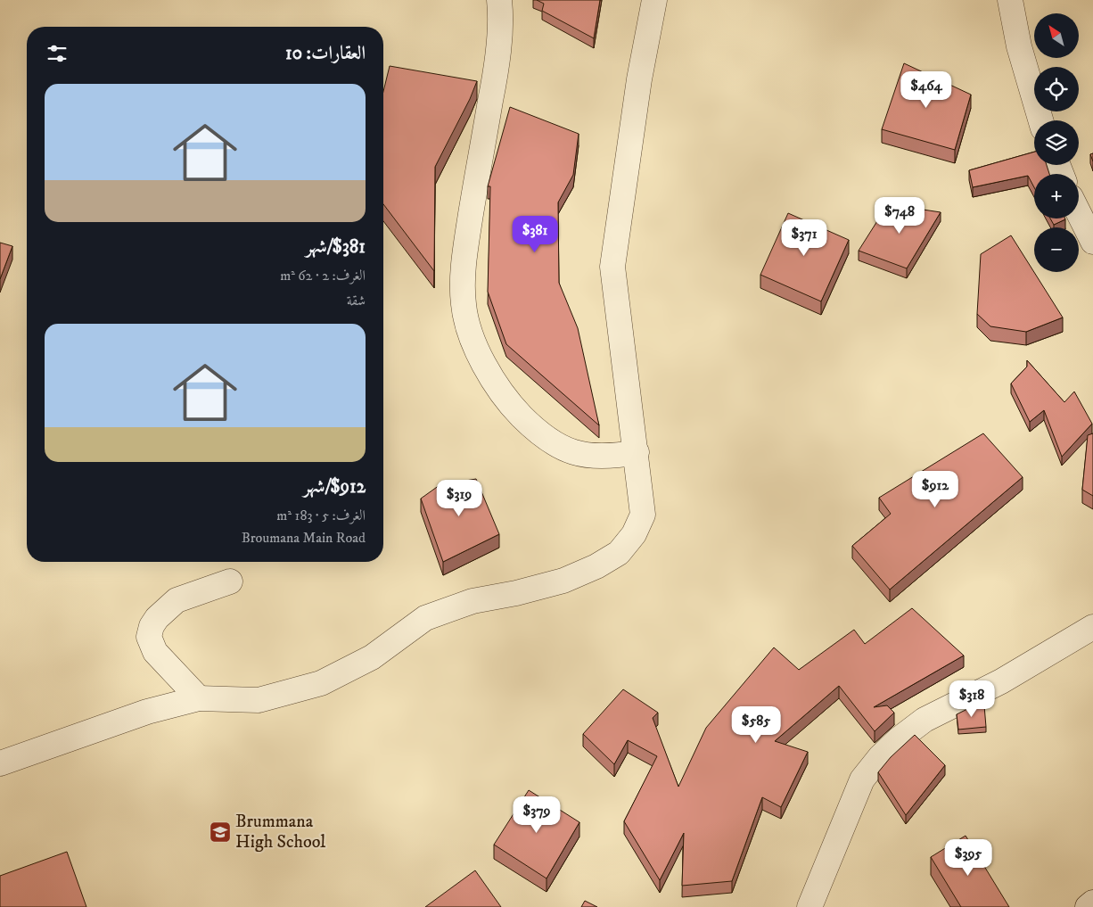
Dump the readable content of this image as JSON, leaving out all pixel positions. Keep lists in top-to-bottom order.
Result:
{
  "places": {
    "school or university": ["Brummana High School"]
  },
  "north": "top left",
  "page": {
    "map_buttons": ["+", "−"],
    "heading": "العقارات: 10",
    "price": [
      "$464",
      "$748",
      "$381",
      "$371",
      "$912",
      "$319",
      "$318",
      "$585",
      "$379",
      "$395"
    ],
    "list": [
      {
        "name": "$381/شهر",
        "note": "الغرف: 2 · 62 m² · شقة"
      },
      {
        "name": "$912/شهر",
        "note": "الغرف: 5 · 183 m² · Broumana Main Road"
      }
    ]
  }
}
